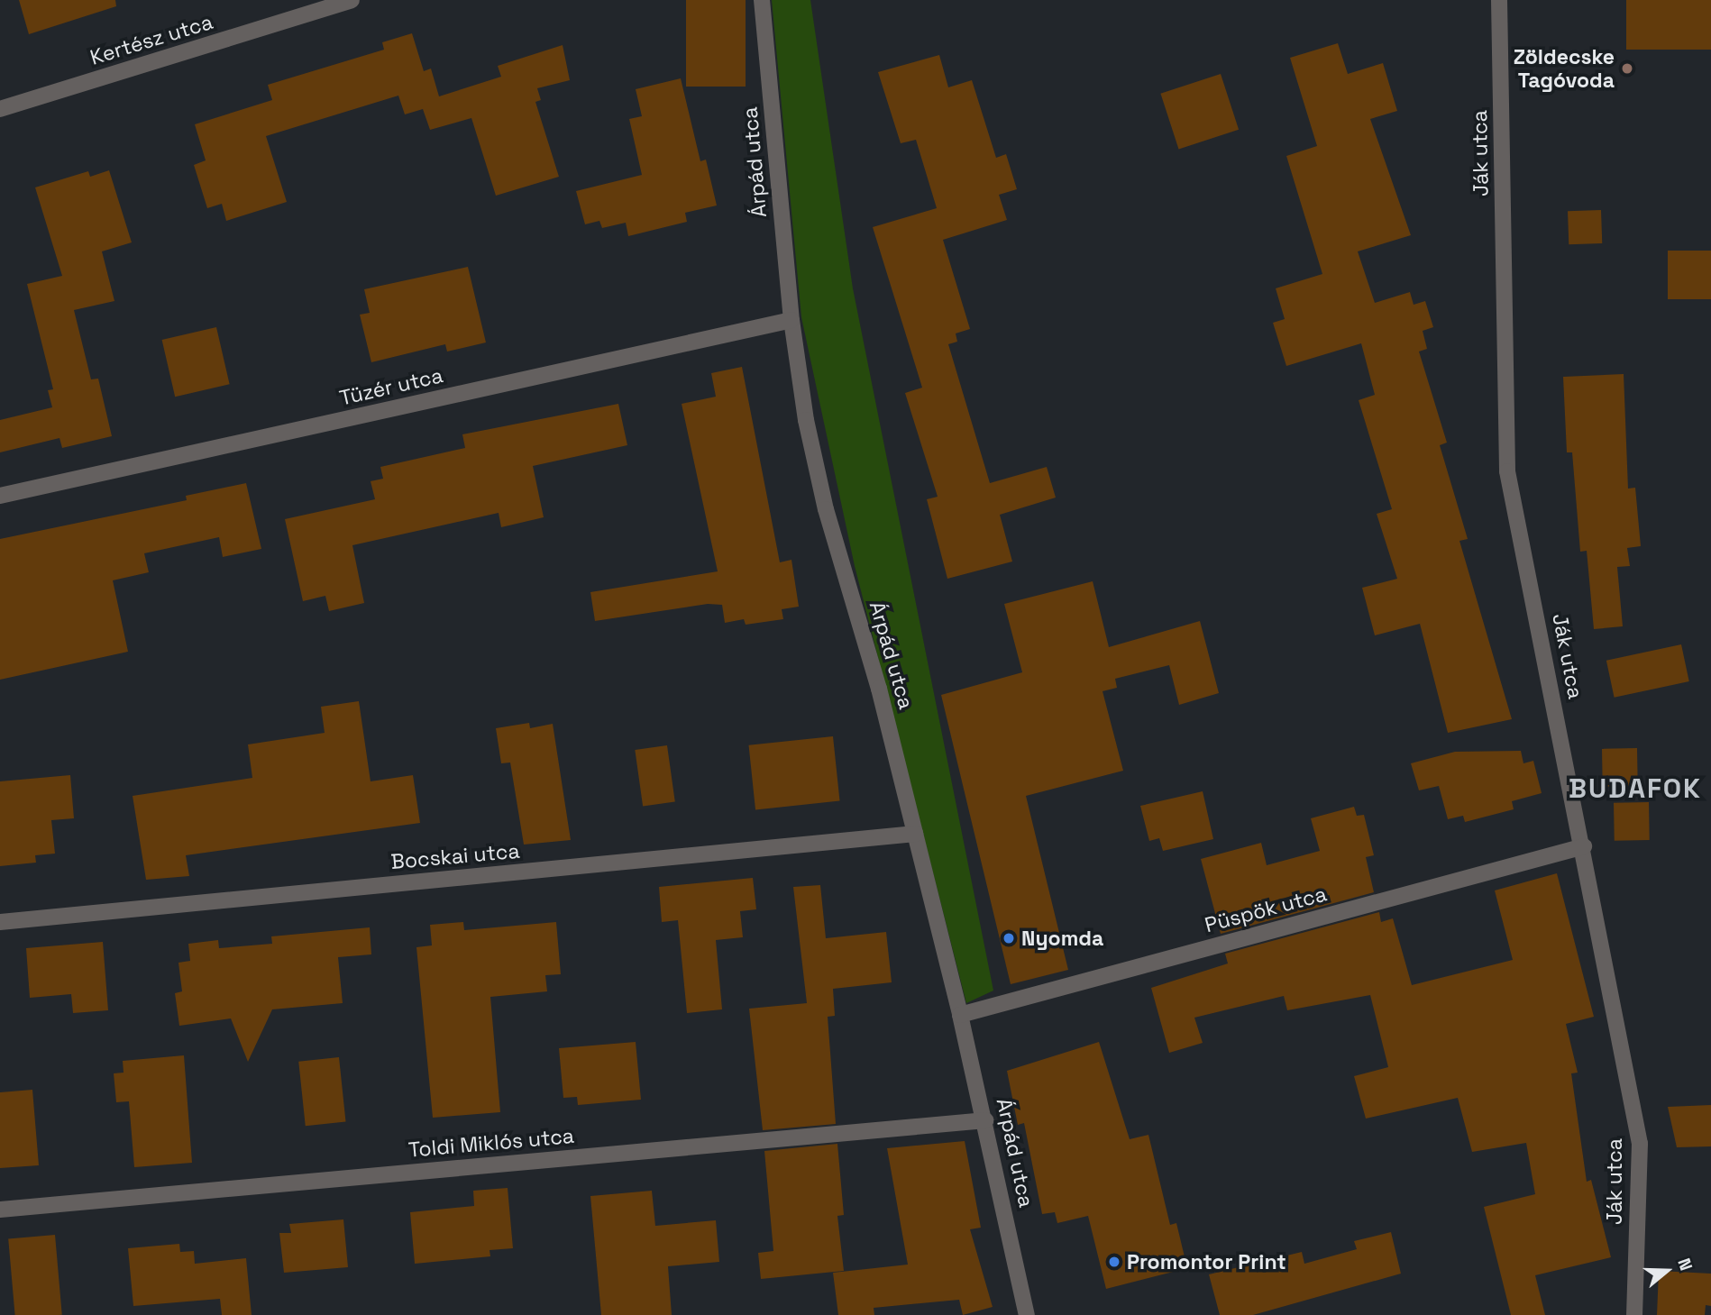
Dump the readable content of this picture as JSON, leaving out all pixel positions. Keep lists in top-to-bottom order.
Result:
{
  "streets": {
    "street": [
      "Kertész utca",
      "Ják utca",
      "Árpád utca",
      "Tüzér utca",
      "Bocskai utca",
      "Püspök utca",
      "Toldi Miklós utca"
    ]
  },
  "crossings": [
    ["Ják utca", "Püspök utca"],
    ["Árpád utca", "Tüzér utca"],
    ["Árpád utca", "Bocskai utca"],
    ["Árpád utca", "Püspök utca"],
    ["Árpád utca", "Toldi Miklós utca"]
  ],
  "districts": ["BUDAFOK"],
  "places": ["Zöldecske Tagóvoda", "Nyomda", "Promontor Print"],
  "north": "right"
}
